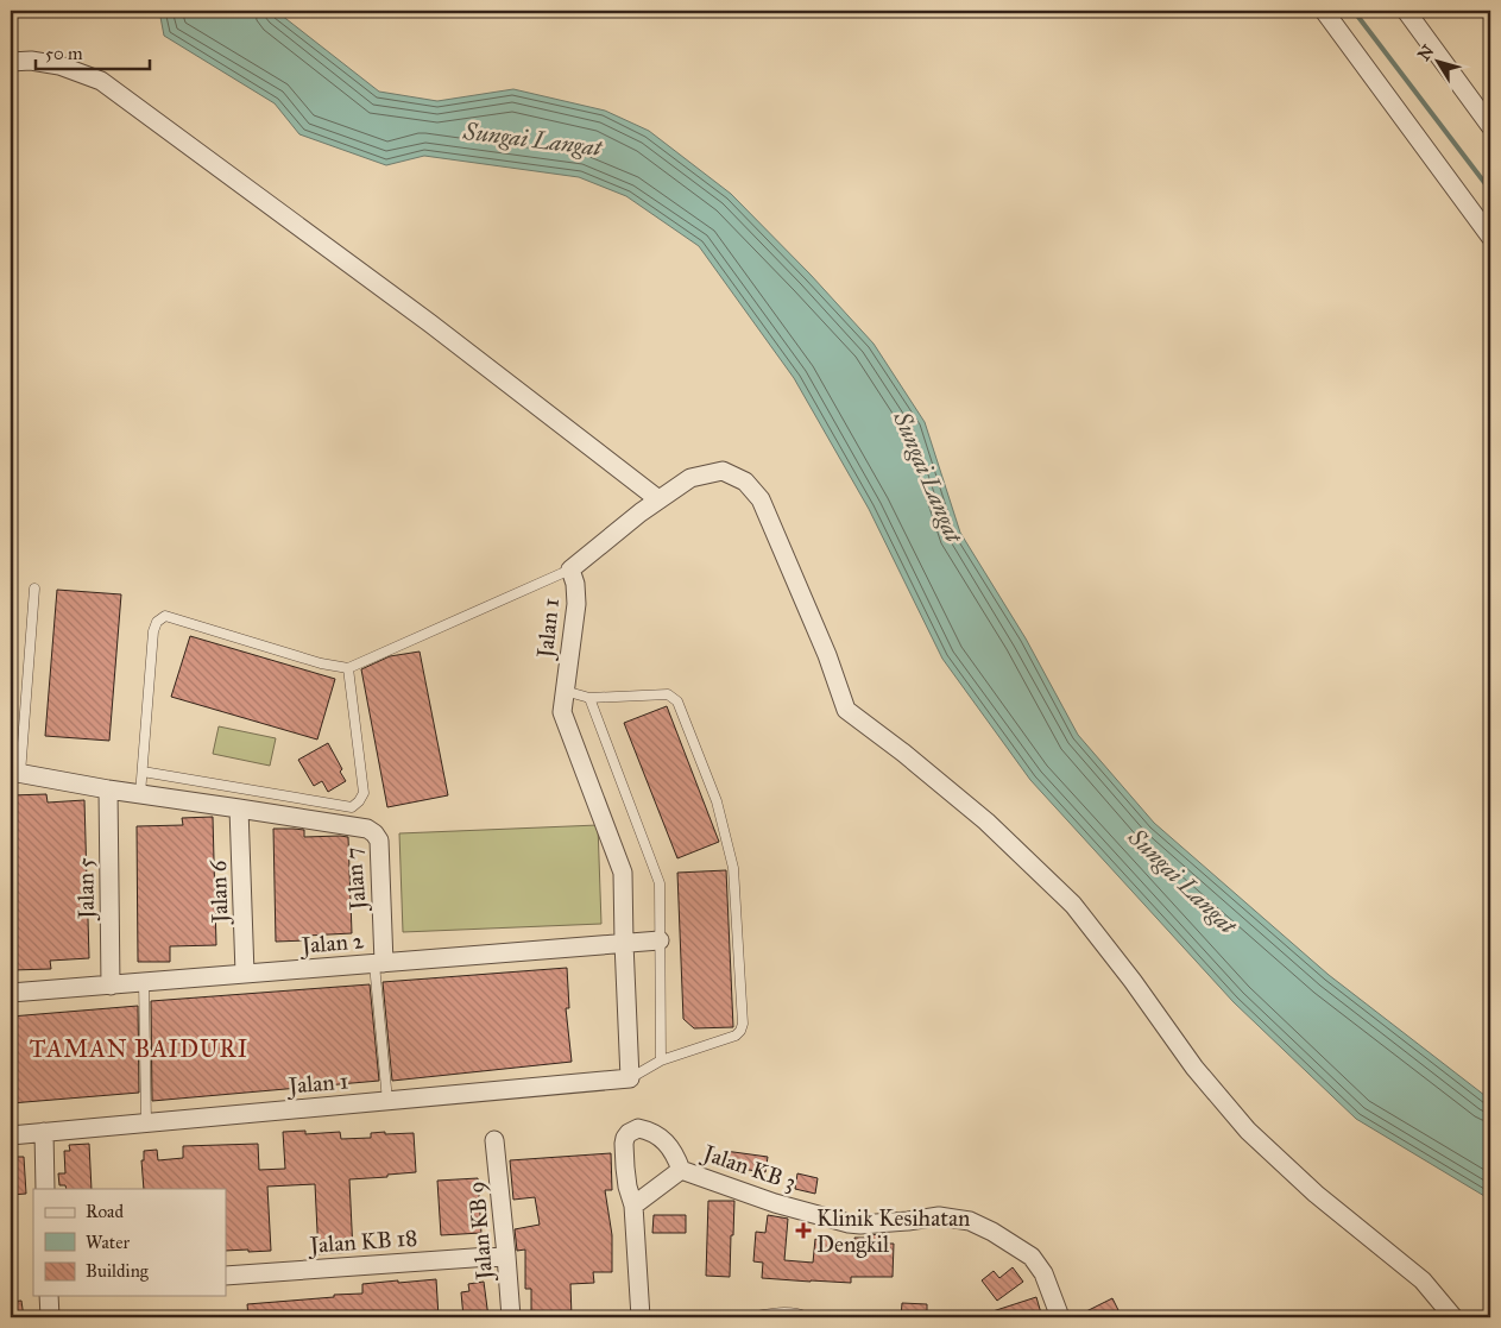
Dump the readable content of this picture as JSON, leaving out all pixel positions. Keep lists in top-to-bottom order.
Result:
{
  "streets": {
    "street": [
      "Jalan 1",
      "Jalan 7",
      "Jalan 5",
      "Jalan 6",
      "Jalan 2",
      "Jalan KB 3",
      "Jalan KB 9",
      "Jalan KB 18"
    ]
  },
  "crossings": [
    ["Jalan 1", "Jalan 2"],
    ["Jalan 7", "Jalan 6"],
    ["Jalan 7", "Jalan 2"],
    ["Jalan 5", "Jalan 2"],
    ["Jalan 6", "Jalan 2"],
    ["Jalan KB 9", "Jalan KB 18"]
  ],
  "districts": ["TAMAN BAIDURI"],
  "water": ["Sungai Langat"],
  "places": {
    "health": ["Klinik Kesihatan Dengkil"]
  },
  "legend": ["Road", "Water", "Building"],
  "scale_bar": "50 m",
  "north": "top left"
}
